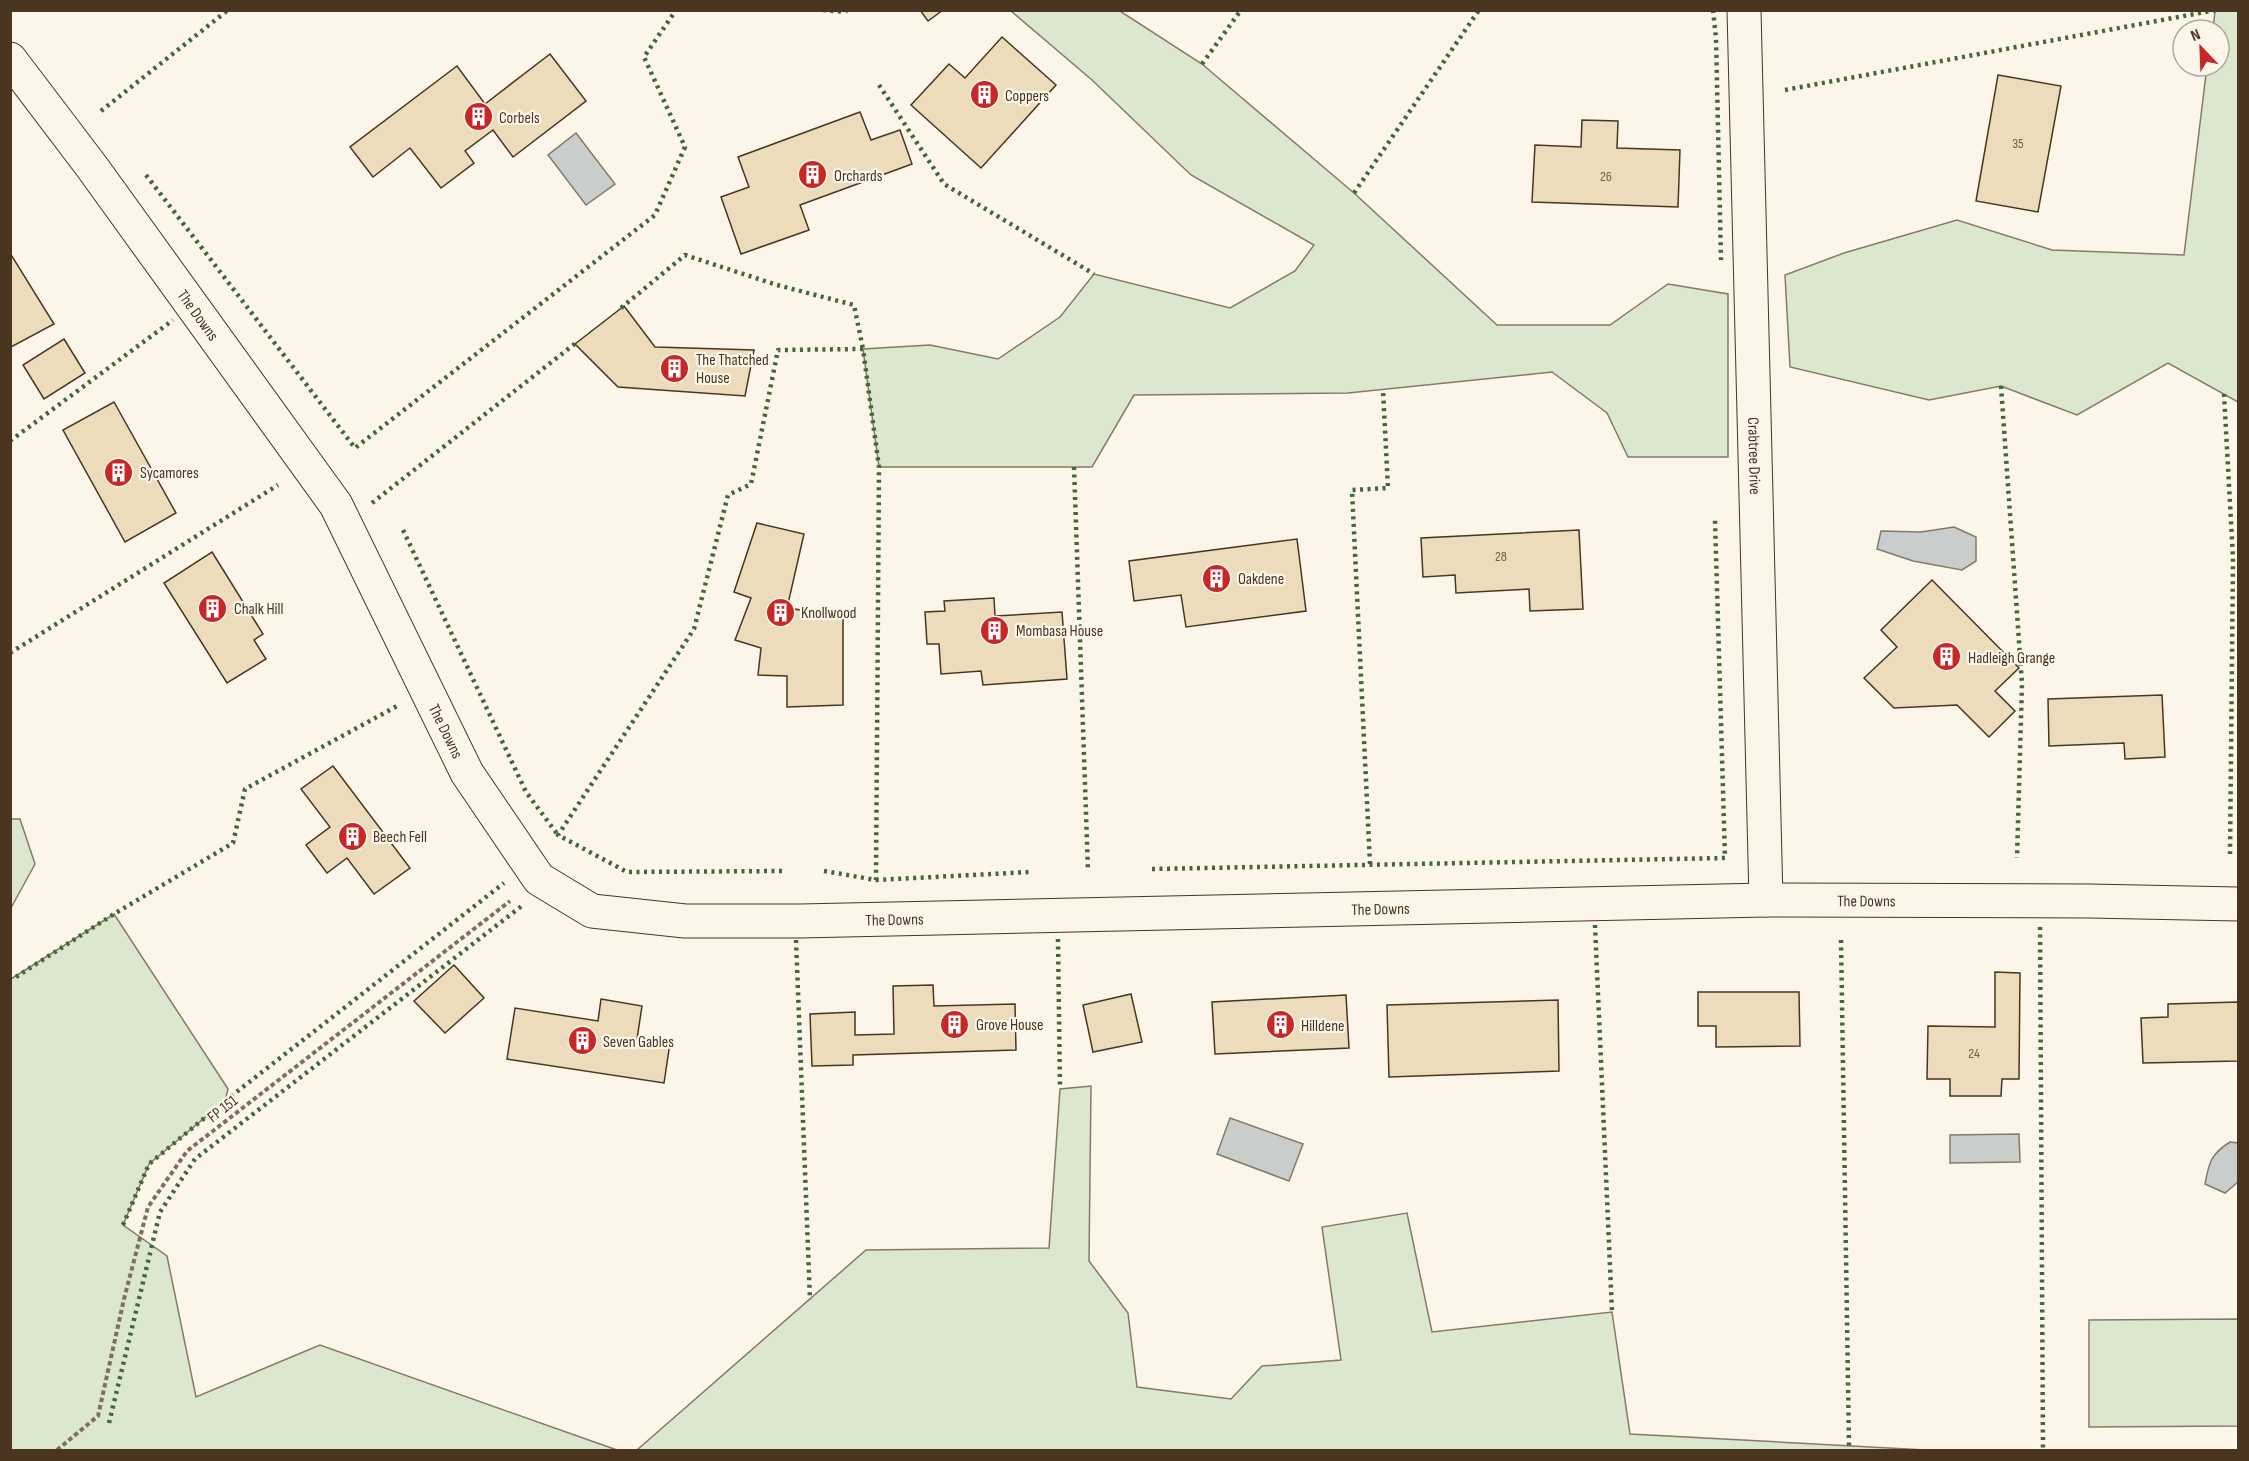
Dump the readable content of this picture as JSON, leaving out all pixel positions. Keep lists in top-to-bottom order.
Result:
{
  "streets": {
    "street": ["The Downs", "Crabtree Drive"],
    "path": ["FP 151"]
  },
  "crossings": [
    ["The Downs", "Crabtree Drive"],
    ["The Downs", "FP 151"]
  ],
  "places": {
    "building": [
      "Coppers",
      "Corbels",
      "Orchards",
      "The Thatched House",
      "Sycamores",
      "Oakdene",
      "Chalk Hill",
      "Knollwood",
      "Mombasa House",
      "Hadleigh Grange",
      "Beech Fell",
      "Grove House",
      "Hilldene",
      "Seven Gables"
    ]
  },
  "house_numbers": [
    "35",
    "26",
    "28",
    "24"
  ],
  "north": "top left"
}
